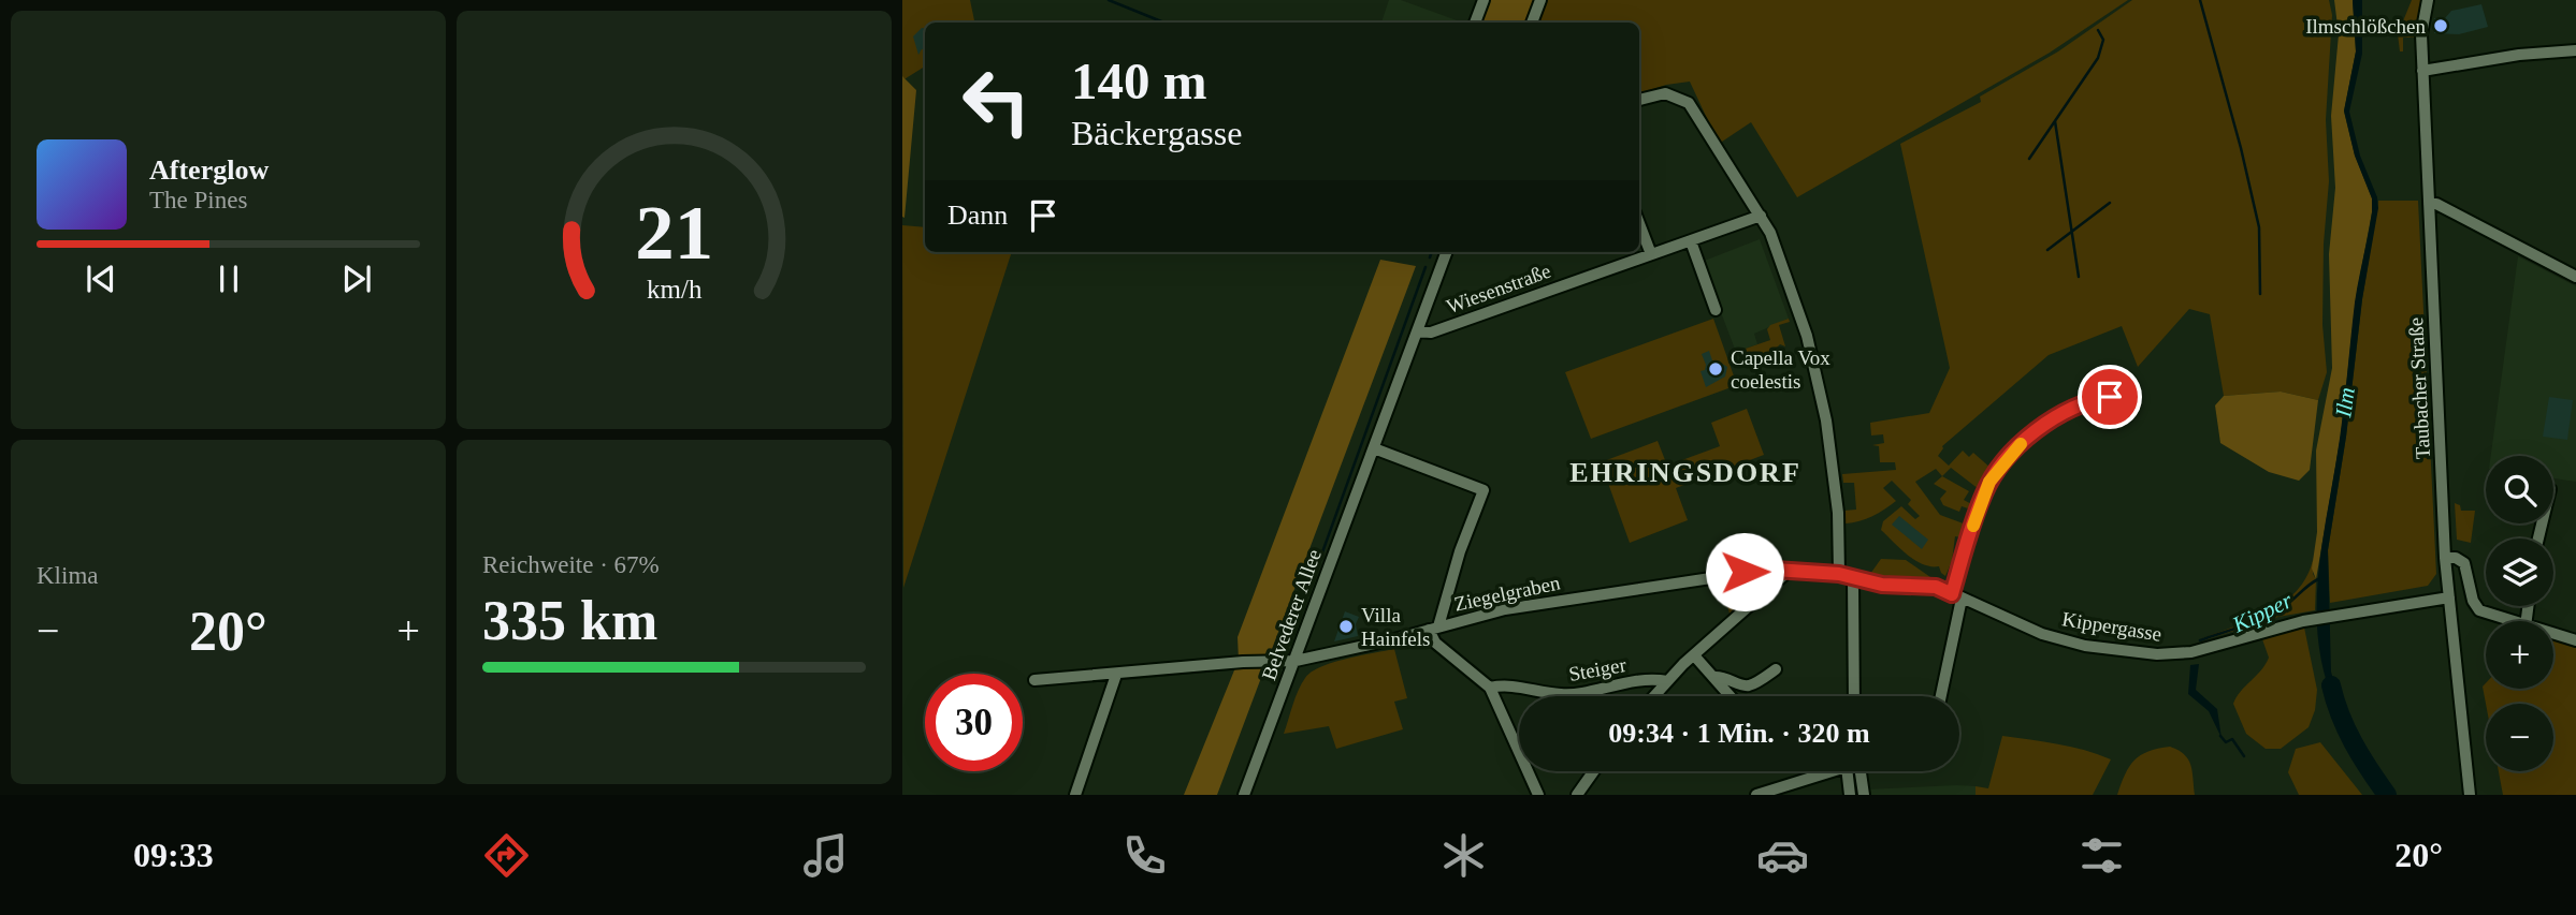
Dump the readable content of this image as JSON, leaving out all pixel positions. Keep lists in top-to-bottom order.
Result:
{
  "streets": {
    "street": [
      "Wiesenstraße",
      "Taubacher Straße",
      "Ziegelgraben",
      "Belvederer Allee",
      "Kippergasse",
      "Steiger"
    ]
  },
  "crossings": [
    ["Wiesenstraße", "Belvederer Allee"],
    ["Taubacher Straße", "Kippergasse"],
    ["Ziegelgraben", "Belvederer Allee"],
    ["Ziegelgraben", "Kippergasse"]
  ],
  "districts": ["EHRINGSDORF"],
  "water": ["Ilm", "Kipper"],
  "places": ["Ilmschlößchen", "Capella Vox coelestis", "Villa Hainfels"],
  "page": {
    "turn": ["140 m", "Bäckergasse"],
    "song": ["Afterglow", "The Pines"],
    "then": "Dann",
    "tile": [
      "Klima",
      ["Reichweite · 67%", "335 km"]
    ],
    "map_buttons": ["+", "−"],
    "heat": ["−", "20°", "+"],
    "limit": "30",
    "trip": "09:34 · 1 Min. · 320 m",
    "tabs": ["09:33", "20°"],
    "gauge": ["21", "km/h"]
  }
}
